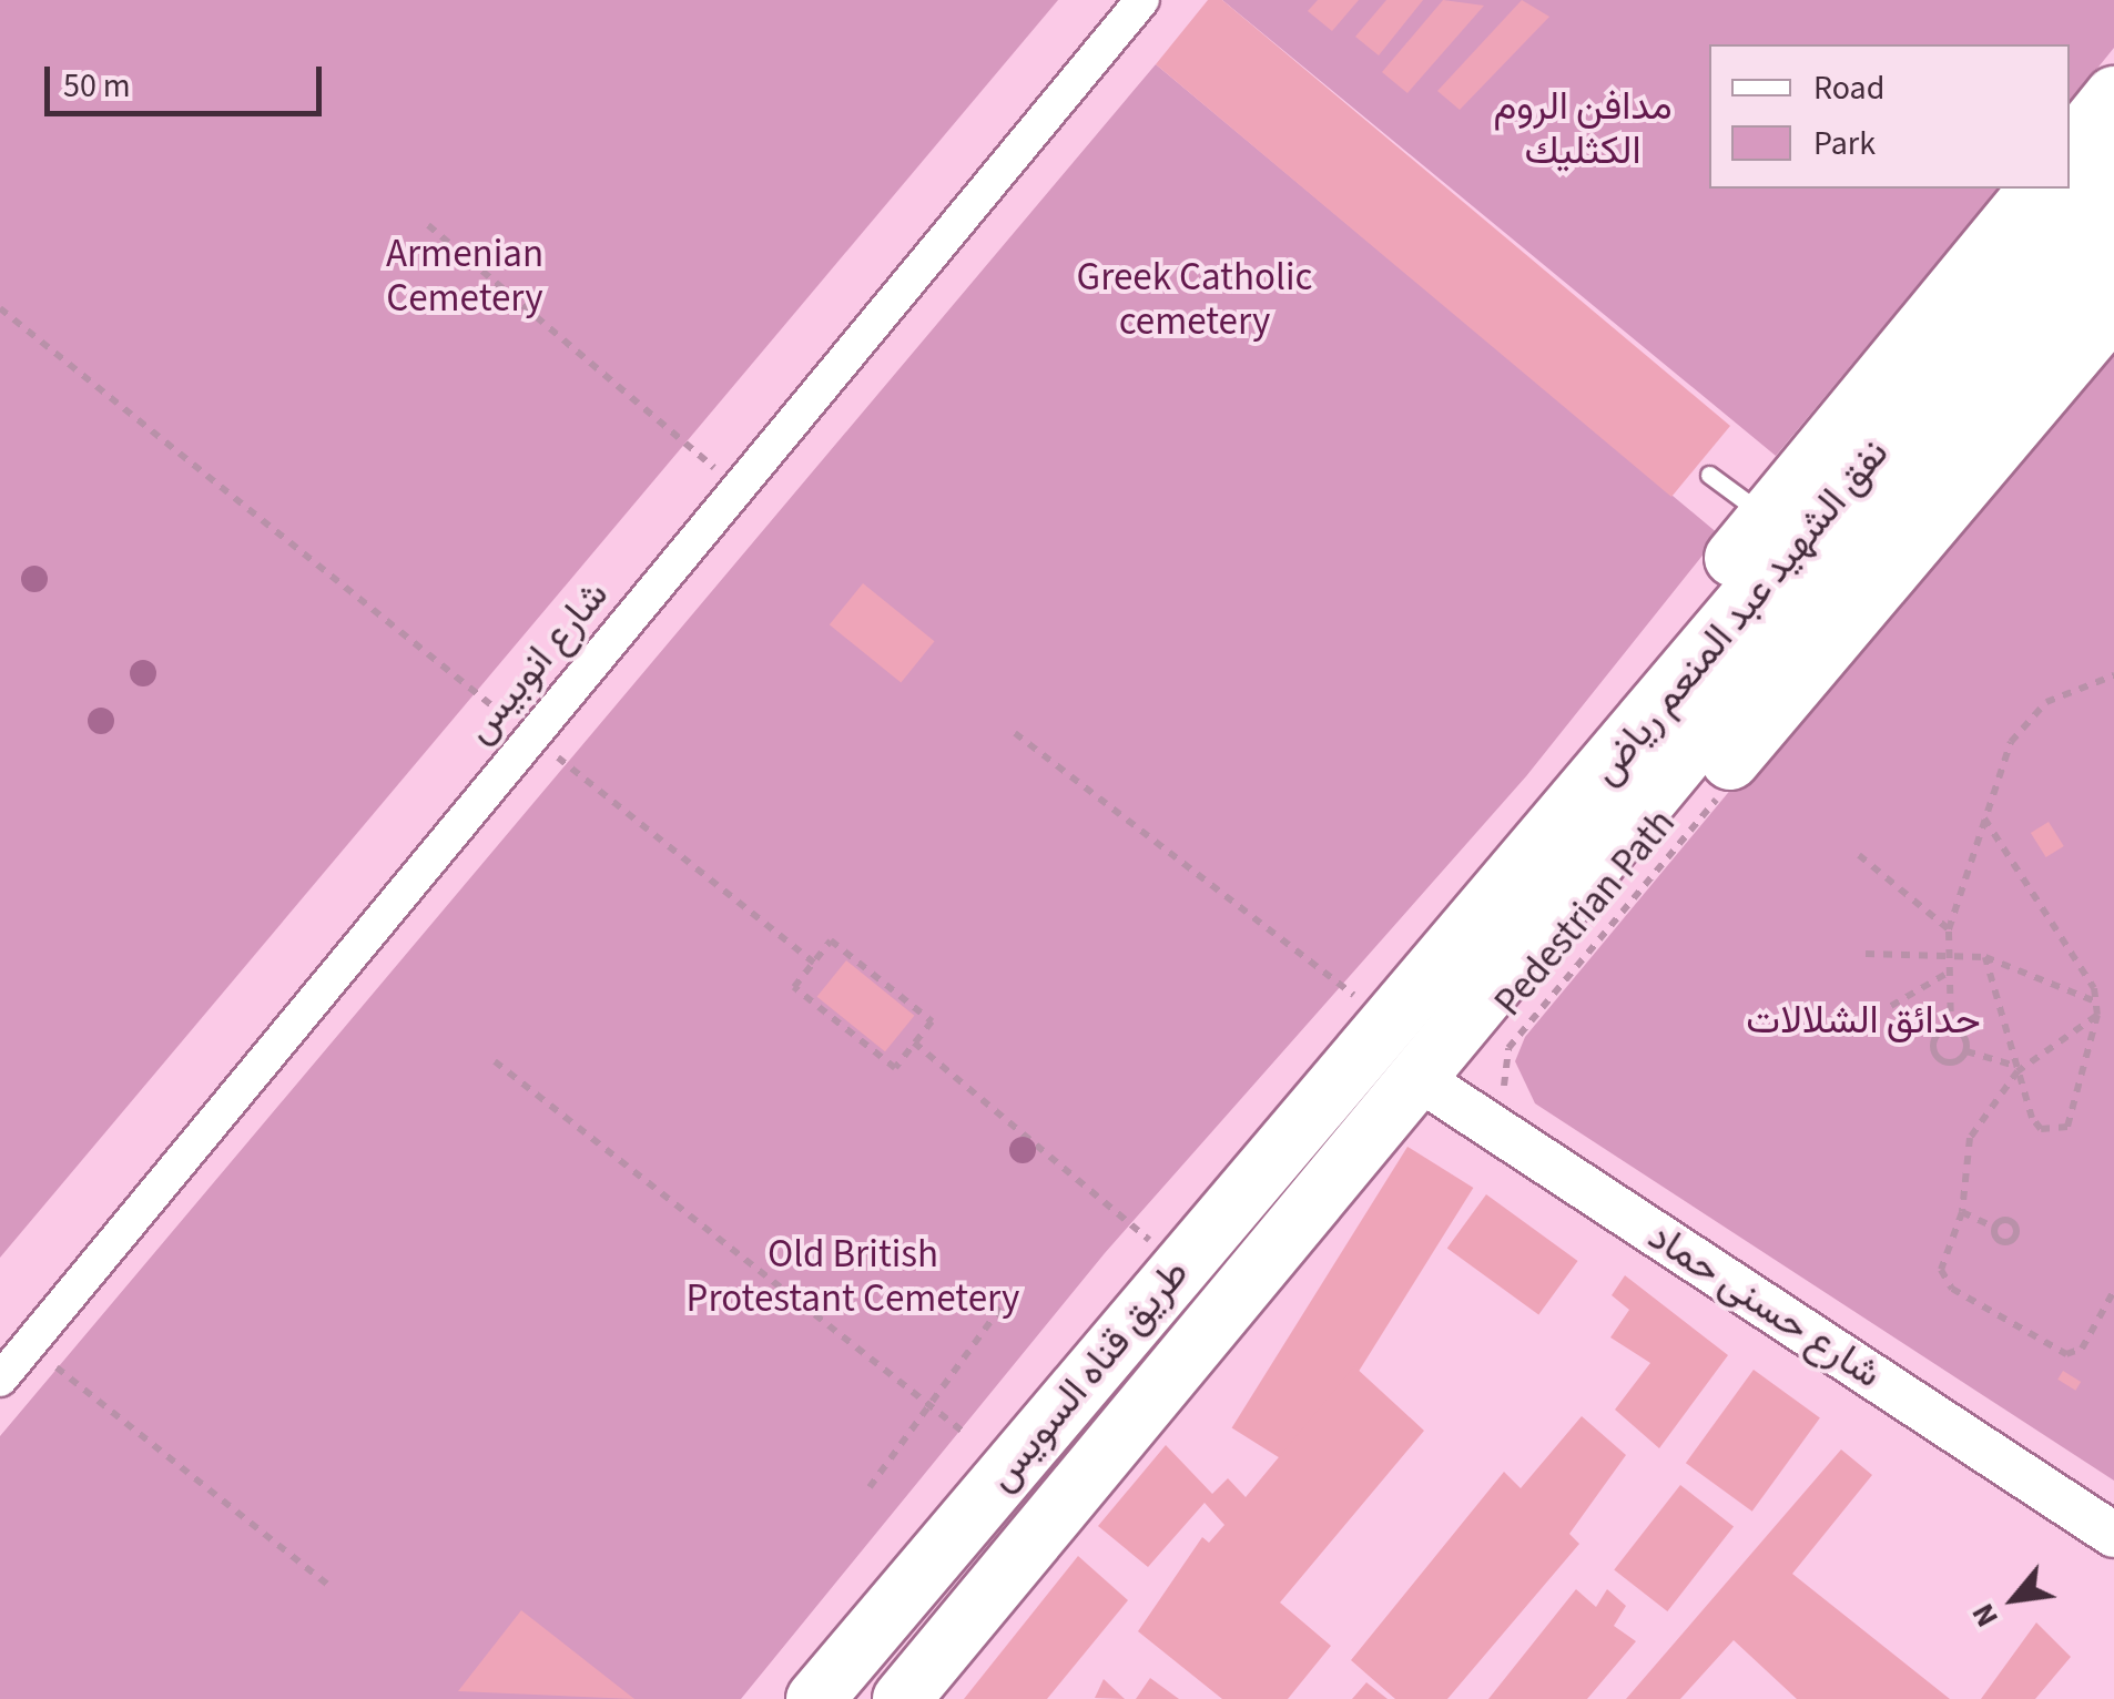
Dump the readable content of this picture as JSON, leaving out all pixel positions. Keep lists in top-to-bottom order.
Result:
{
  "streets": {
    "highway": ["نفق الشهيد عبد المنعم رياض", "طريق قناه السويس"],
    "main road": ["شارع حسنى حماد"],
    "street": ["شارع انوبيس"],
    "path": ["Pedestrian Path"]
  },
  "crossings": [
    ["نفق الشهيد عبد المنعم رياض", "شارع حسنى حماد"],
    ["نفق الشهيد عبد المنعم رياض", "طريق قناه السويس"],
    ["شارع حسنى حماد", "طريق قناه السويس"]
  ],
  "parks": [
    "مدافن الروم الكثليك",
    "Armenian Cemetery",
    "Greek Catholic cemetery",
    "حدائق الشلالات",
    "Old British Protestant Cemetery"
  ],
  "legend": ["Road", "Park"],
  "scale_bar": "50 m",
  "north": "bottom left"
}
